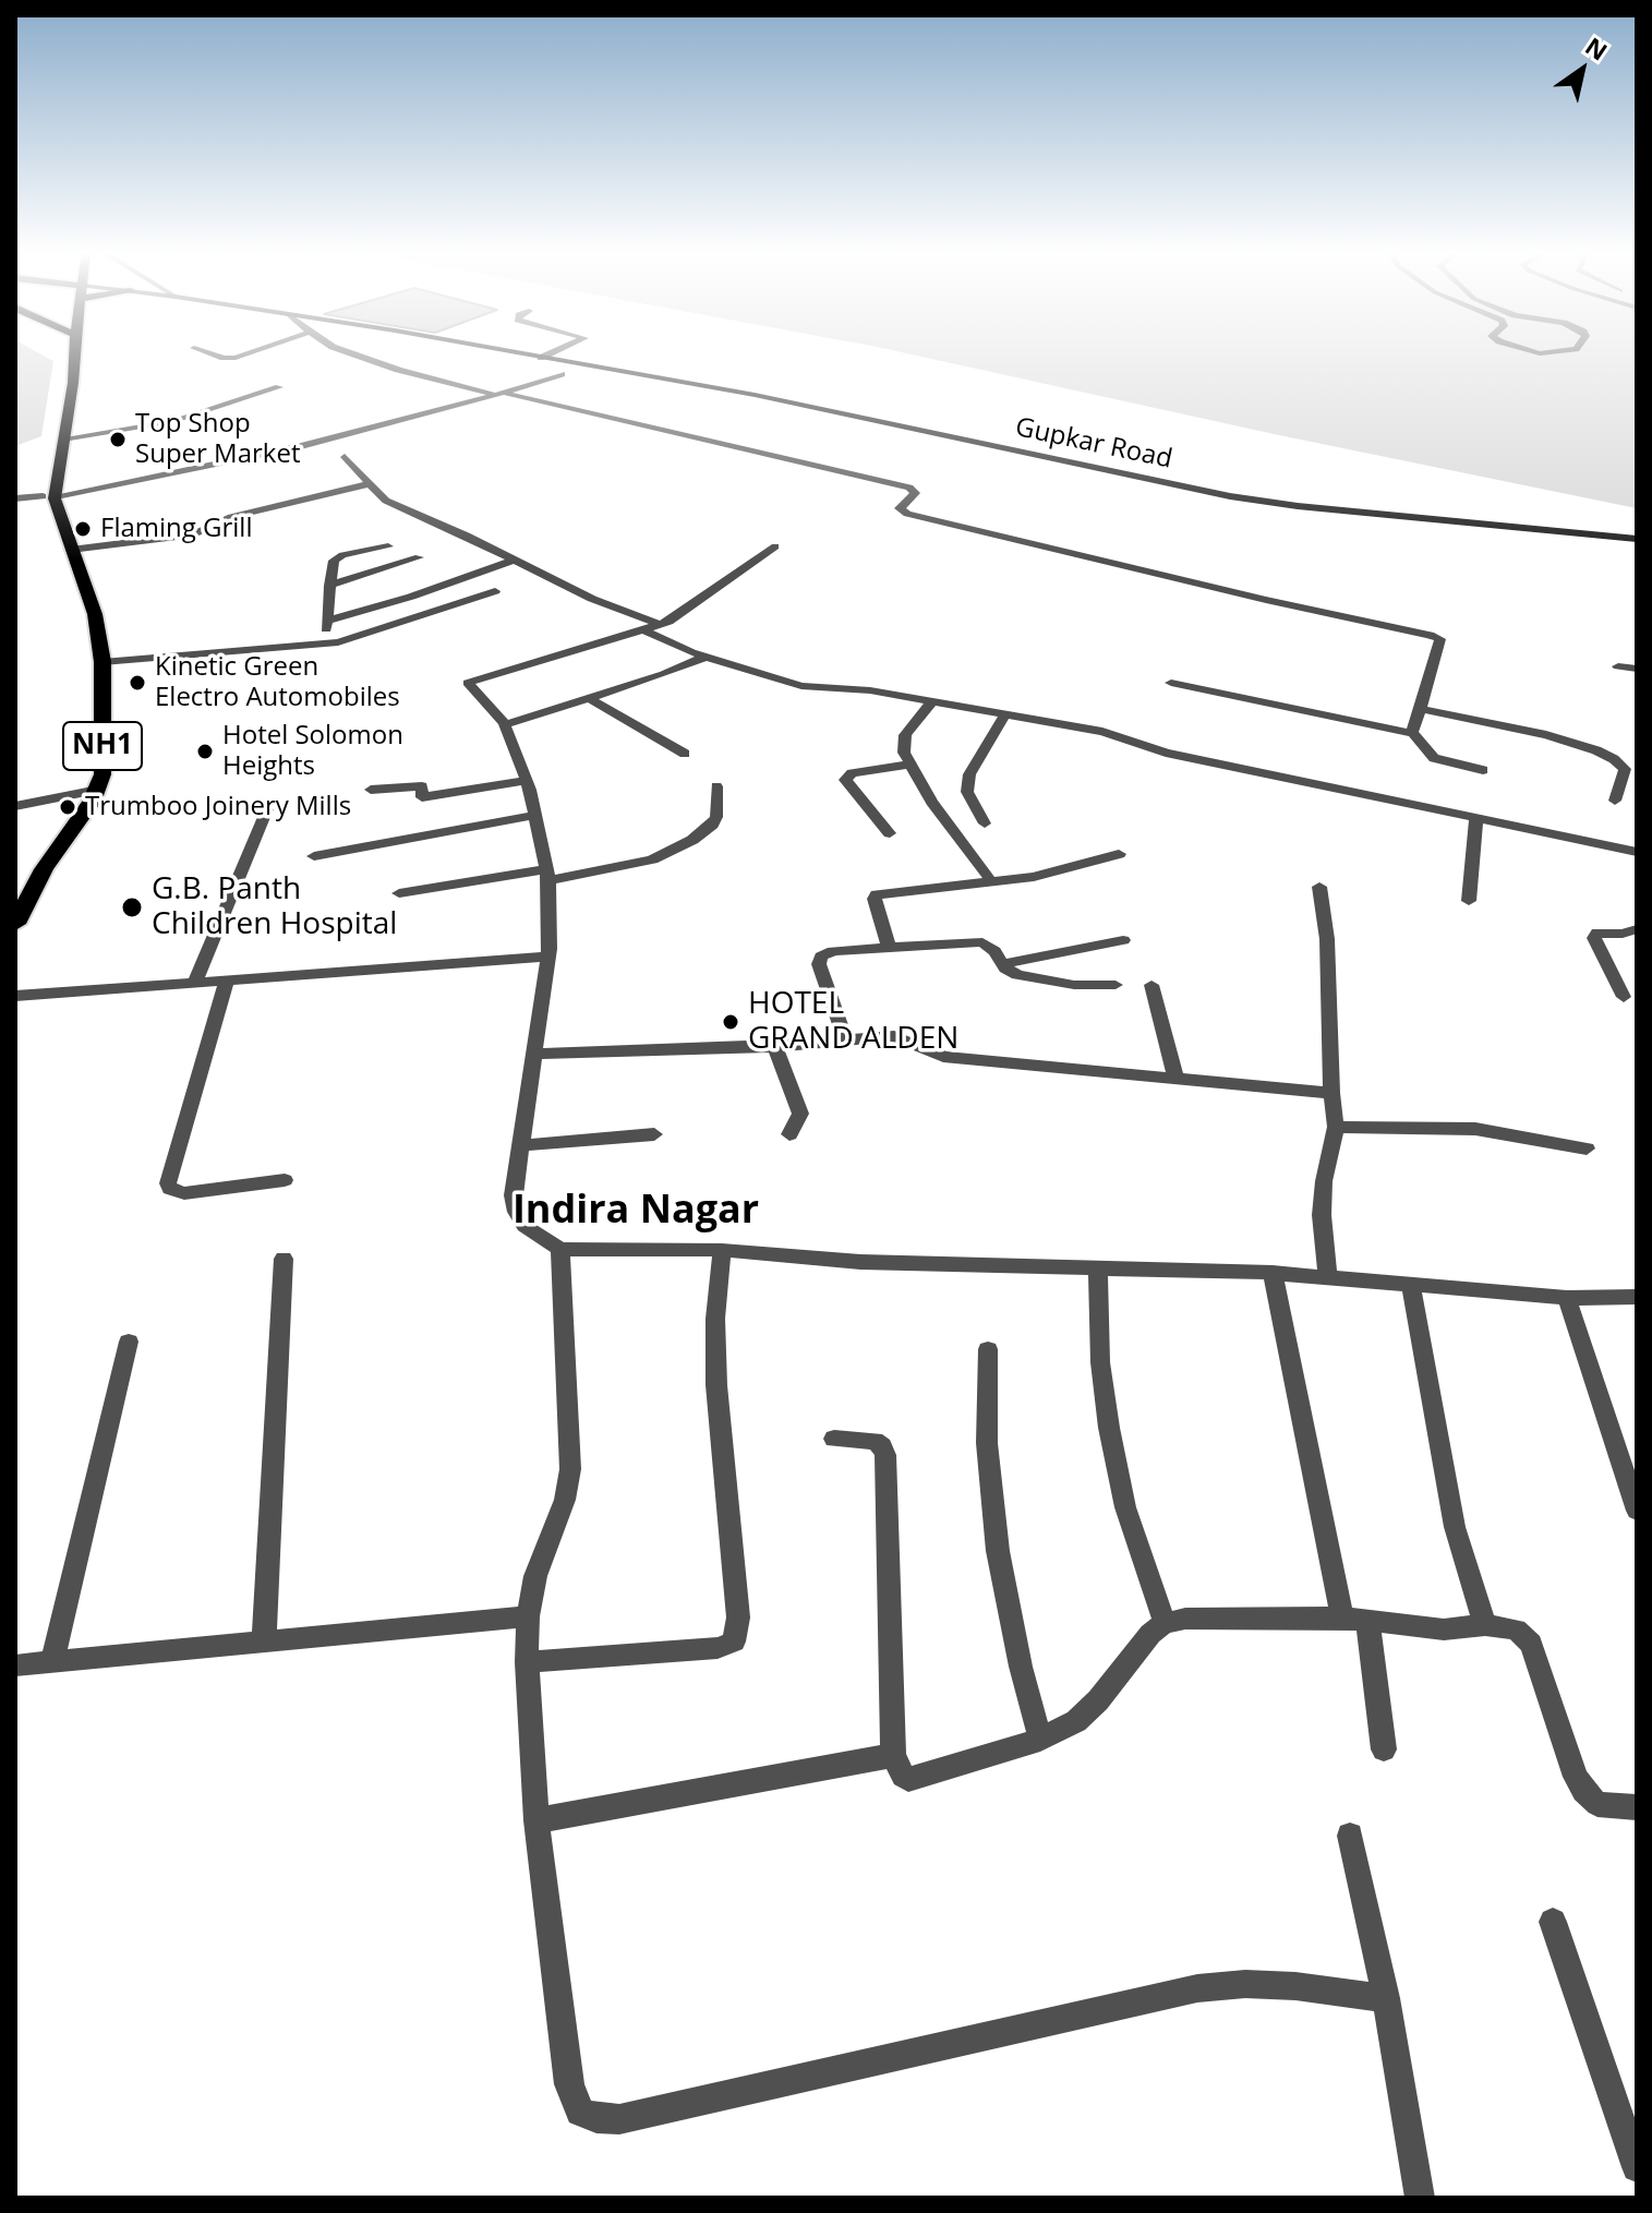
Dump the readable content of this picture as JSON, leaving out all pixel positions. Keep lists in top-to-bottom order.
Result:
{
  "streets": {
    "highway": ["NH1"],
    "main road": ["Gupkar Road"]
  },
  "districts": ["Indira Nagar"],
  "places": [
    "Top Shop Super Market",
    "Flaming Grill",
    "Kinetic Green Electro Automobiles",
    "Hotel Solomon Heights",
    "Trumboo Joinery Mills",
    "G.B. Panth Children Hospital",
    "HOTEL GRAND ALDEN"
  ],
  "north": "top right"
}
